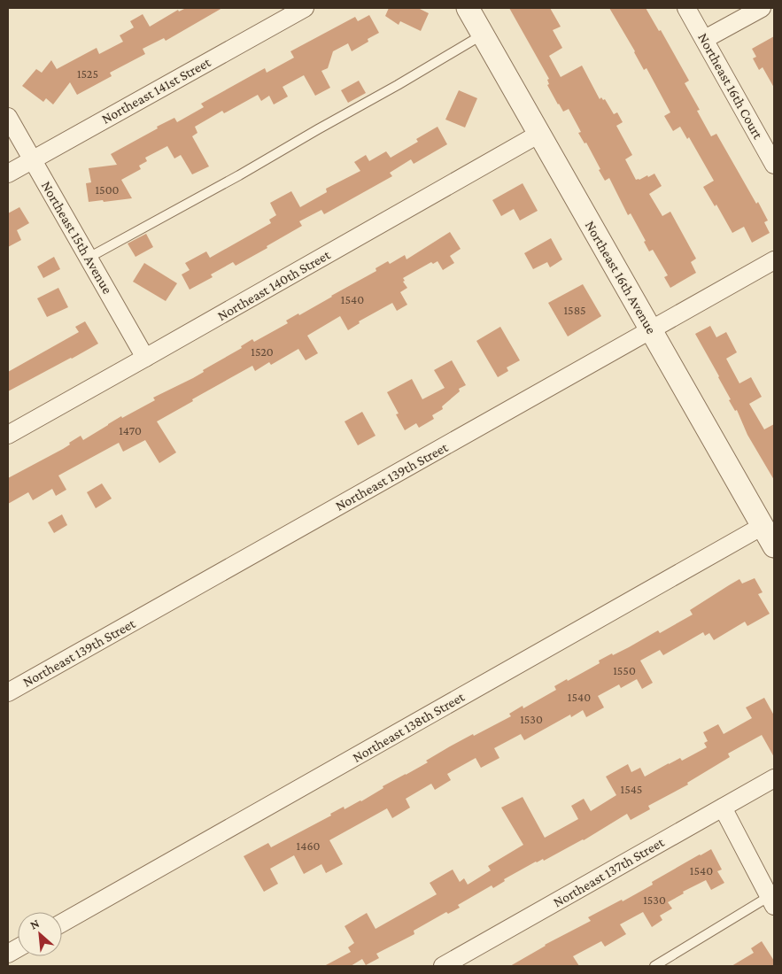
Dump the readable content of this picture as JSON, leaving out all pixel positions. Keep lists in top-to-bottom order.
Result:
{
  "streets": {
    "street": [
      "Northeast 16th Court",
      "Northeast 141st Street",
      "Northeast 15th Avenue",
      "Northeast 16th Avenue",
      "Northeast 140th Street",
      "Northeast 139th Street",
      "Northeast 138th Street",
      "Northeast 137th Street"
    ]
  },
  "crossings": [
    ["Northeast 141st Street", "Northeast 15th Avenue"],
    ["Northeast 15th Avenue", "Northeast 140th Street"],
    ["Northeast 16th Avenue", "Northeast 140th Street"],
    ["Northeast 16th Avenue", "Northeast 139th Street"],
    ["Northeast 16th Avenue", "Northeast 138th Street"]
  ],
  "house_numbers": [
    "1525",
    "1500",
    "1540",
    "1585",
    "1520",
    "1470",
    "1550",
    "1540",
    "1530",
    "1545",
    "1460",
    "1540",
    "1530"
  ],
  "north": "top left"
}
